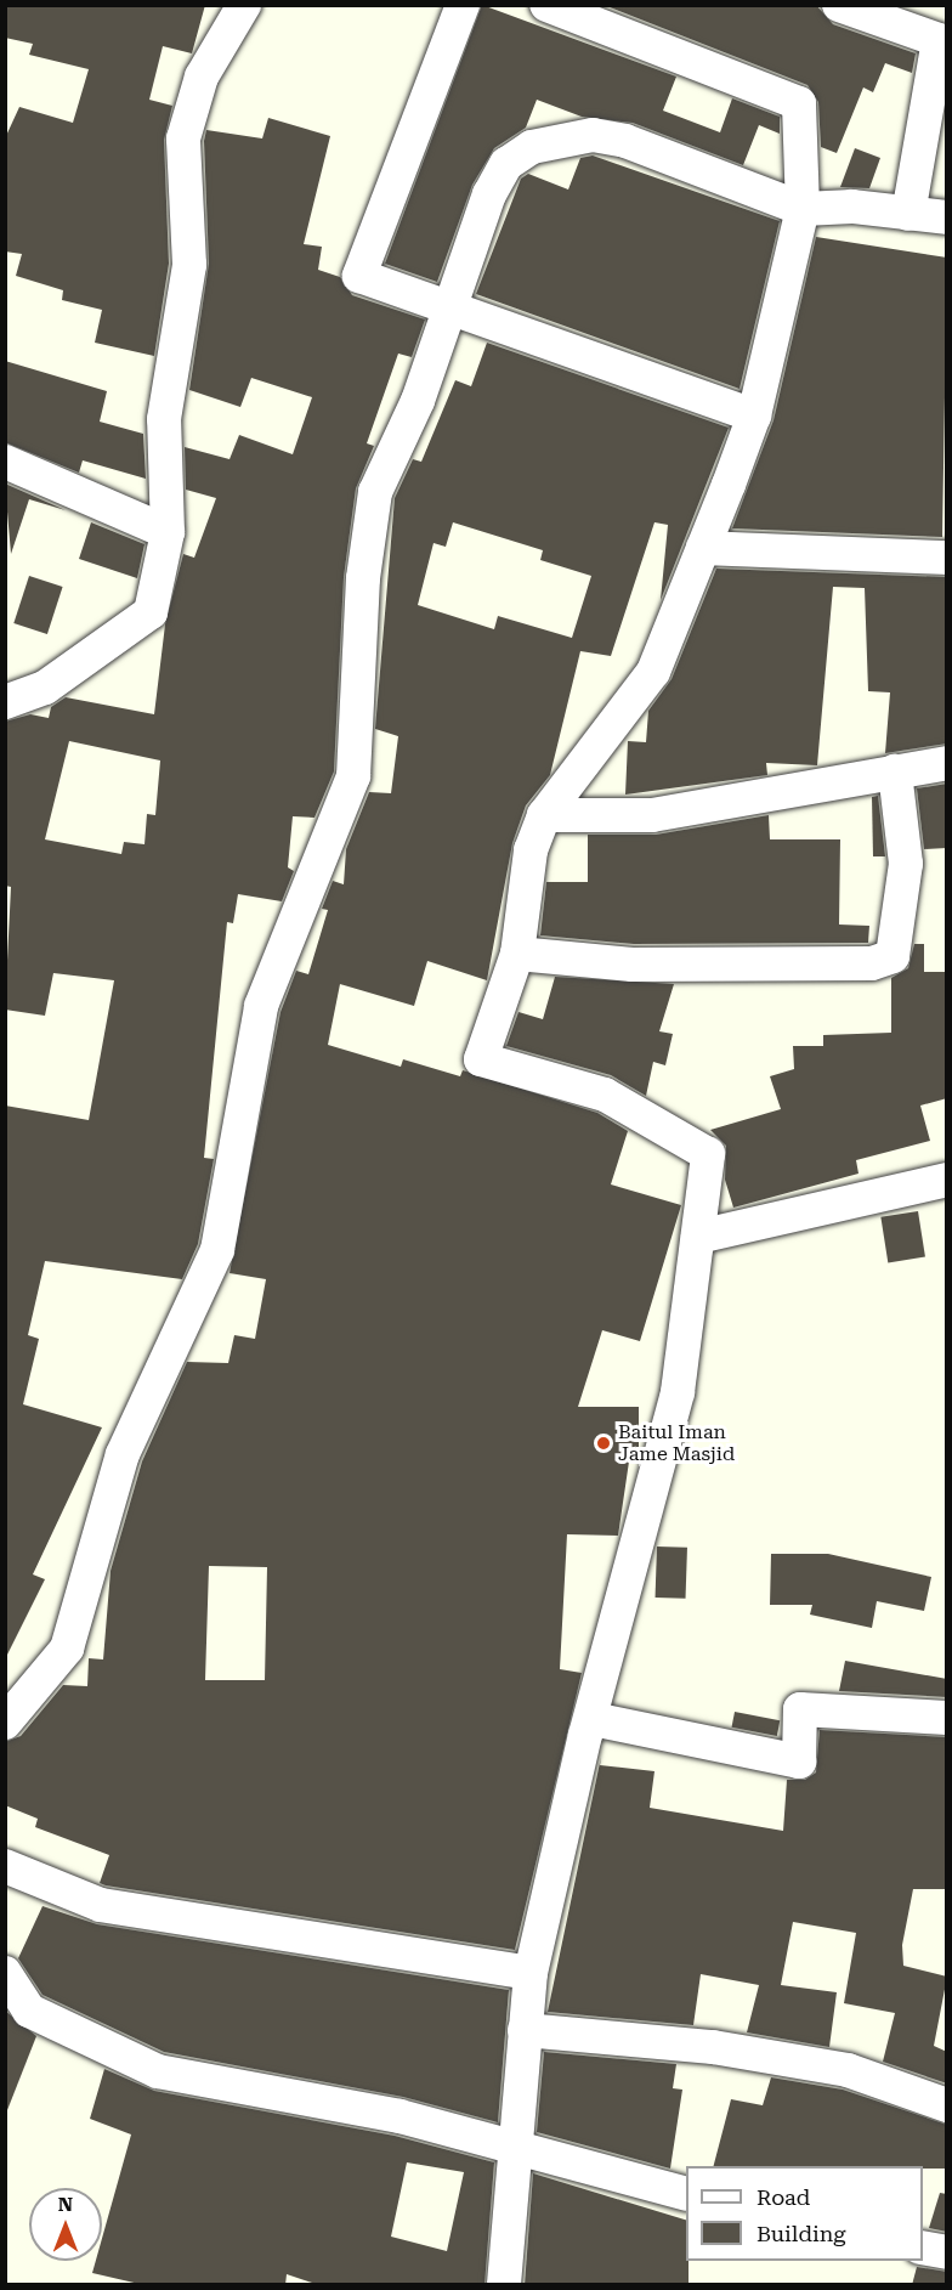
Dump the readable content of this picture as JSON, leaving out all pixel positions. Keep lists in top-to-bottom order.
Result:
{
  "places": ["Baitul Iman Jame Masjid"],
  "legend": ["Road", "Building"],
  "north": "top"
}
